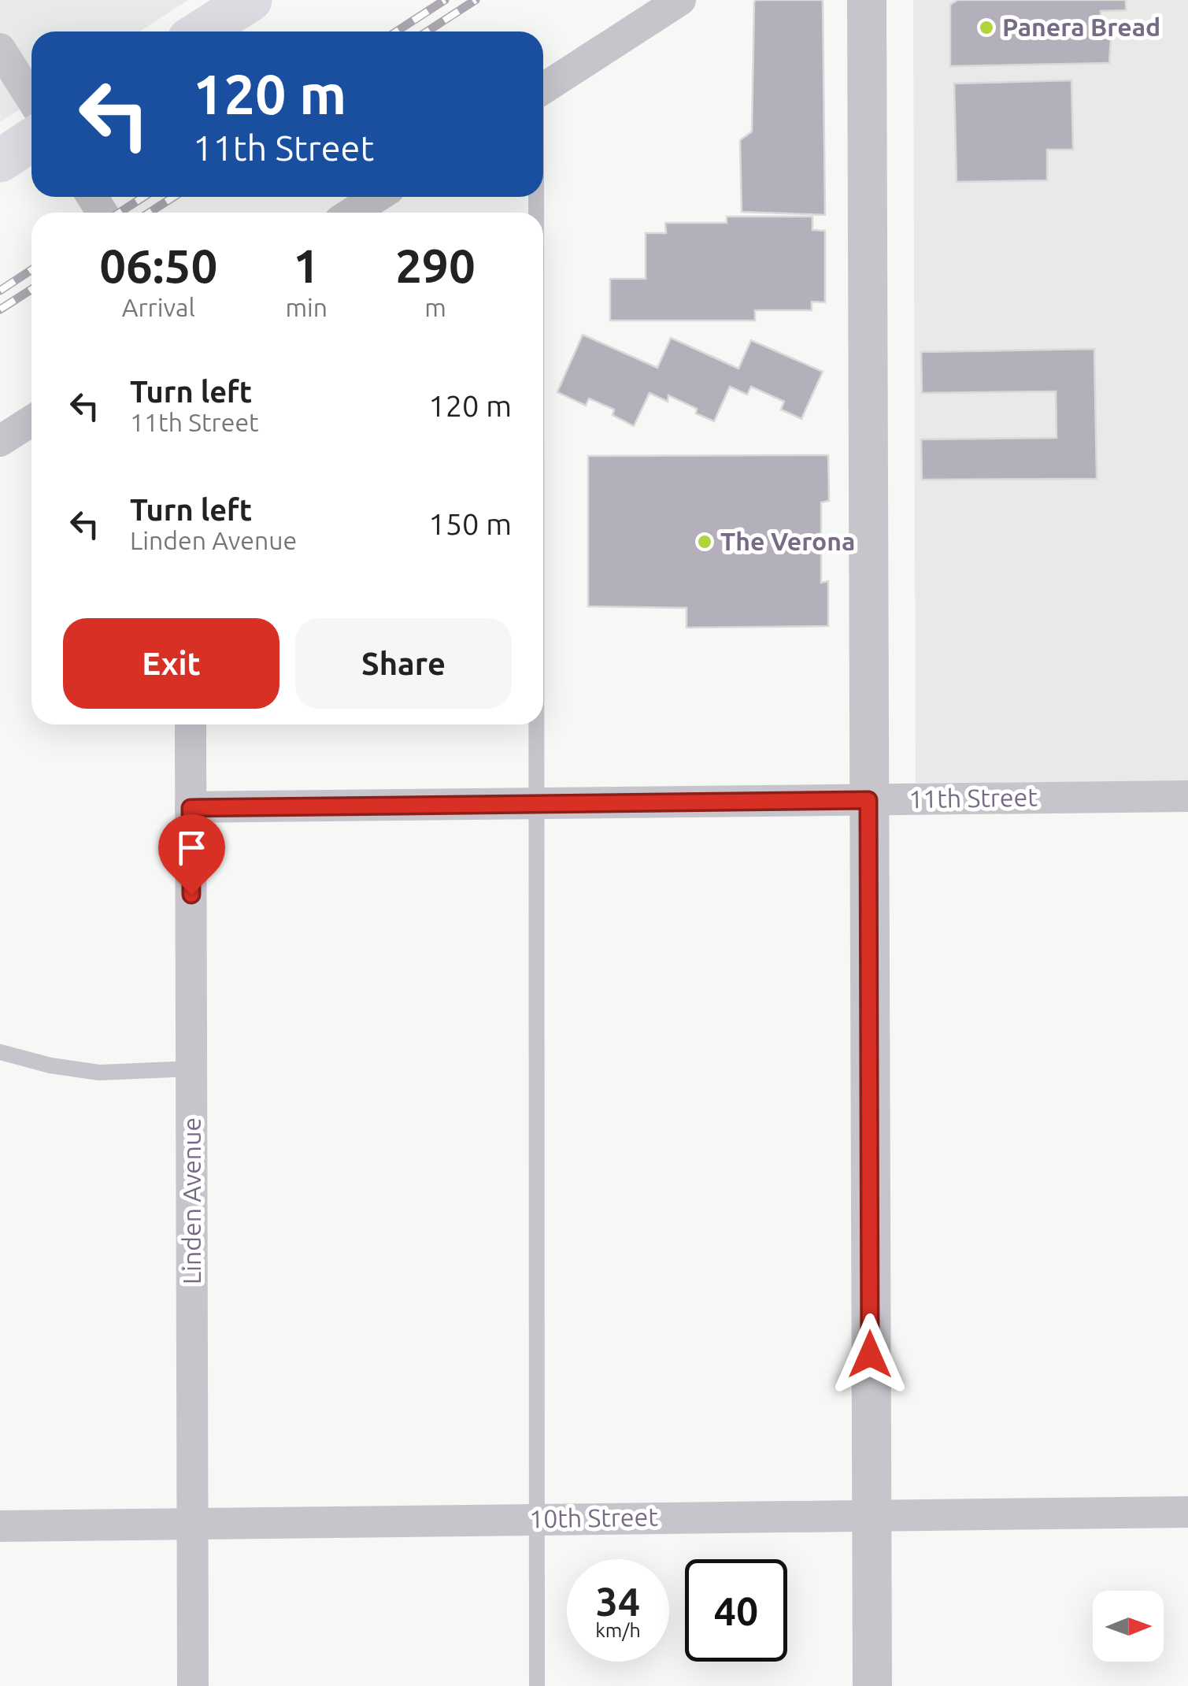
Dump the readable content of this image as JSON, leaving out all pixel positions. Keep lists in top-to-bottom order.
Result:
{
  "streets": {
    "street": ["11th Street", "Linden Avenue", "10th Street"]
  },
  "crossings": [
    ["11th Street", "Linden Avenue"],
    ["Linden Avenue", "10th Street"]
  ],
  "places": ["Panera Bread", "The Verona"],
  "north": "right",
  "page": {
    "turn": ["120 m", "11th Street"],
    "eta": [
      "06:50",
      "Arrival",
      "1",
      "min",
      "290",
      "m"
    ],
    "list": [
      {
        "name": "Turn left",
        "note": "11th Street",
        "value": "120 m"
      },
      {
        "name": "Turn left",
        "note": "Linden Avenue",
        "value": "150 m"
      }
    ],
    "buttons": ["Exit", "Share"],
    "speed": "34 km/h",
    "limit": "40"
  }
}
